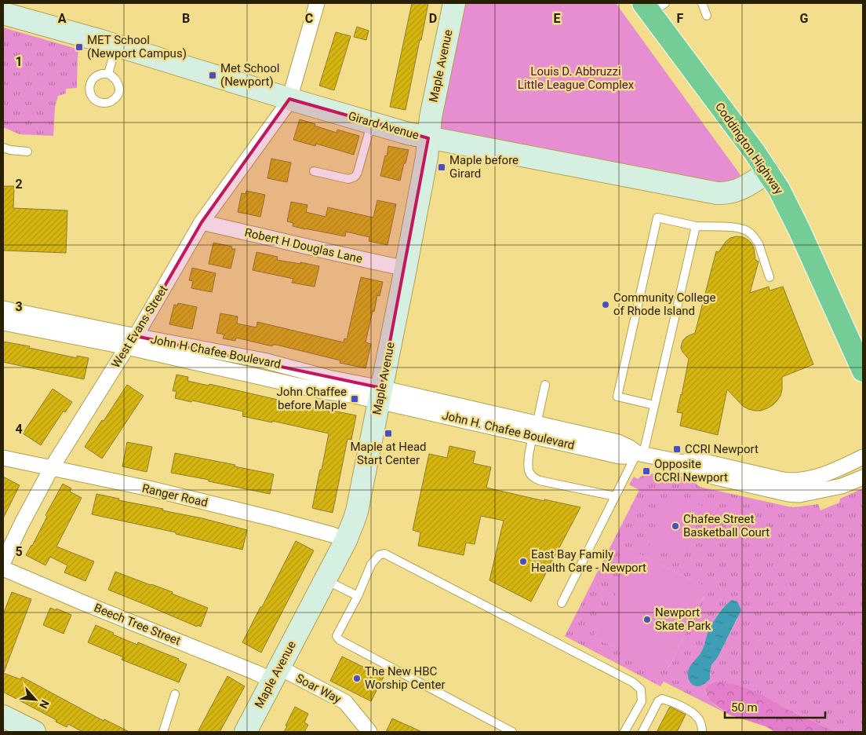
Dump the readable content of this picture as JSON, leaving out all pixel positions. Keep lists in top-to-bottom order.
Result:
{
  "streets": {
    "highway": ["Coddington Highway"],
    "street": [
      "Maple Avenue",
      "Girard Avenue",
      "Robert H Douglas Lane",
      "West Evans Street",
      "John H Chafee Boulevard",
      "John H. Chafee Boulevard",
      "Ranger Road",
      "Beech Tree Street",
      "Soar Way"
    ]
  },
  "crossings": [
    ["Maple Avenue", "Girard Avenue"],
    ["Maple Avenue", "Robert H Douglas Lane"],
    ["Maple Avenue", "John H Chafee Boulevard"],
    ["Maple Avenue", "John H. Chafee Boulevard"],
    ["Maple Avenue", "Ranger Road"],
    ["Maple Avenue", "Beech Tree Street"],
    ["Maple Avenue", "Soar Way"],
    ["Girard Avenue", "Coddington Highway"],
    ["Girard Avenue", "West Evans Street"],
    ["Robert H Douglas Lane", "West Evans Street"],
    ["West Evans Street", "John H Chafee Boulevard"],
    ["West Evans Street", "Ranger Road"],
    ["John H Chafee Boulevard", "John H. Chafee Boulevard"],
    ["Beech Tree Street", "Soar Way"]
  ],
  "parks": ["Louis D. Abbruzzi Little League Complex"],
  "places": {
    "transit": [
      "MET School (Newport Campus)",
      "Met School (Newport)",
      "Maple before Girard",
      "John Chaffee before Maple",
      "Maple at Head Start Center",
      "CCRI Newport",
      "Opposite CCRI Newport"
    ],
    "other": [
      "Community College of Rhode Island",
      "Chafee Street Basketball Court",
      "East Bay Family Health Care - Newport",
      "Newport Skate Park",
      "The New HBC Worship Center"
    ]
  },
  "scale_bar": "50 m",
  "north": "bottom right",
  "grid": {
    "columns": [
      "A",
      "B",
      "C",
      "D",
      "E",
      "F",
      "G"
    ],
    "rows": [
      "1",
      "2",
      "3",
      "4",
      "5"
    ]
  }
}
